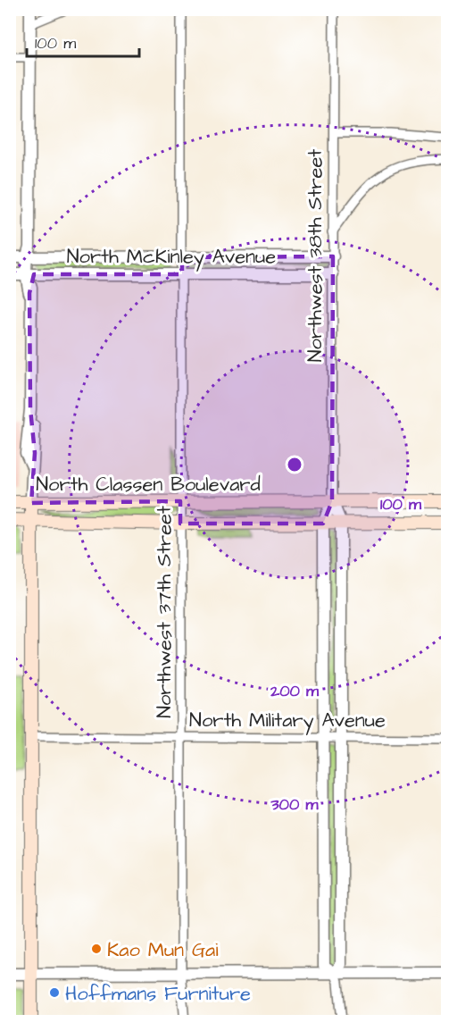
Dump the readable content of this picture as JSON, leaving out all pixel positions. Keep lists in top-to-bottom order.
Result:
{
  "streets": {
    "main road": ["North Classen Boulevard"],
    "street": [
      "North McKinley Avenue",
      "Northwest 38th Street",
      "Northwest 37th Street",
      "North Military Avenue"
    ]
  },
  "crossings": [
    ["North McKinley Avenue", "Northwest 38th Street"],
    ["North McKinley Avenue", "Northwest 37th Street"],
    ["Northwest 38th Street", "North Classen Boulevard"],
    ["Northwest 38th Street", "North Military Avenue"],
    ["North Classen Boulevard", "Northwest 37th Street"],
    ["Northwest 37th Street", "North Military Avenue"]
  ],
  "places": ["Kao Mun Gai", "Hoffmans Furniture"],
  "scale_bar": "100 m",
  "rings": ["100 m", "200 m", "300 m"]
}
